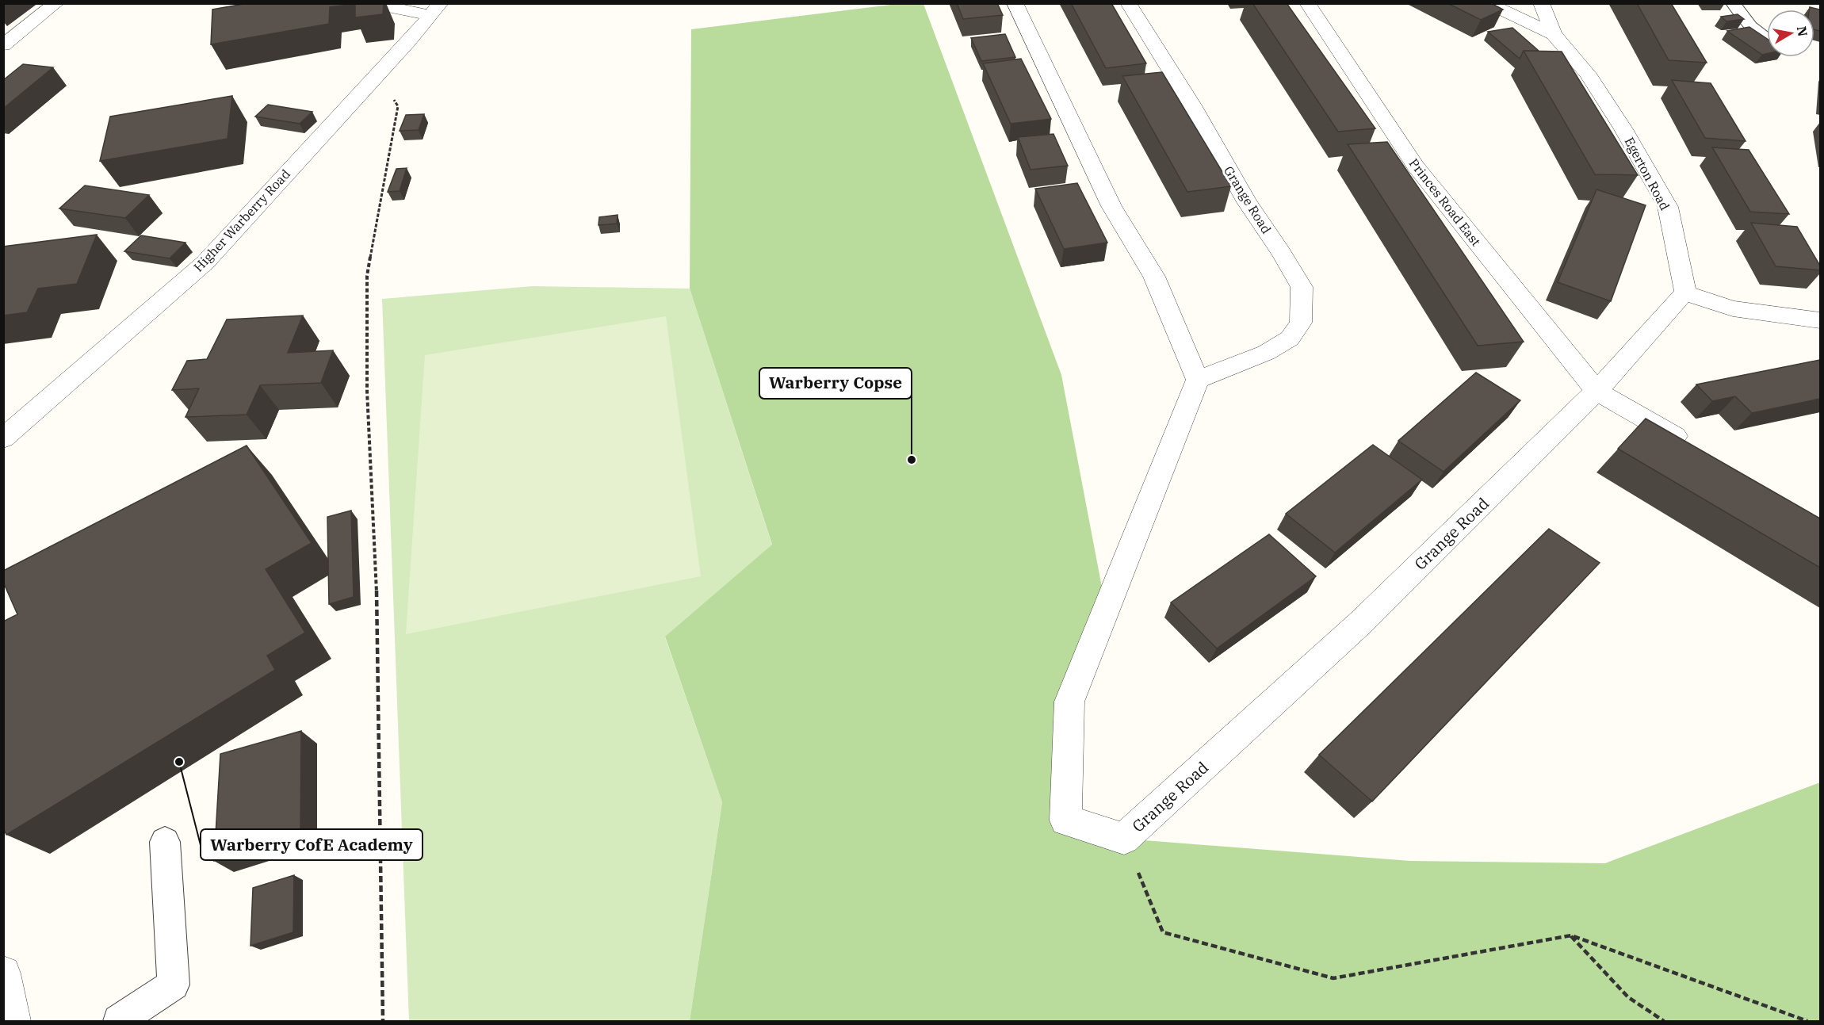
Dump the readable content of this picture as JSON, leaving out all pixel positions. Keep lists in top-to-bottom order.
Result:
{
  "streets": {
    "street": [
      "Egerton Road",
      "Grange Road",
      "Princes Road East",
      "Higher Warberry Road"
    ]
  },
  "crossings": [
    ["Grange Road", "Princes Road East"]
  ],
  "places": ["Warberry Copse", "Warberry CofE Academy"],
  "north": "right"
}
